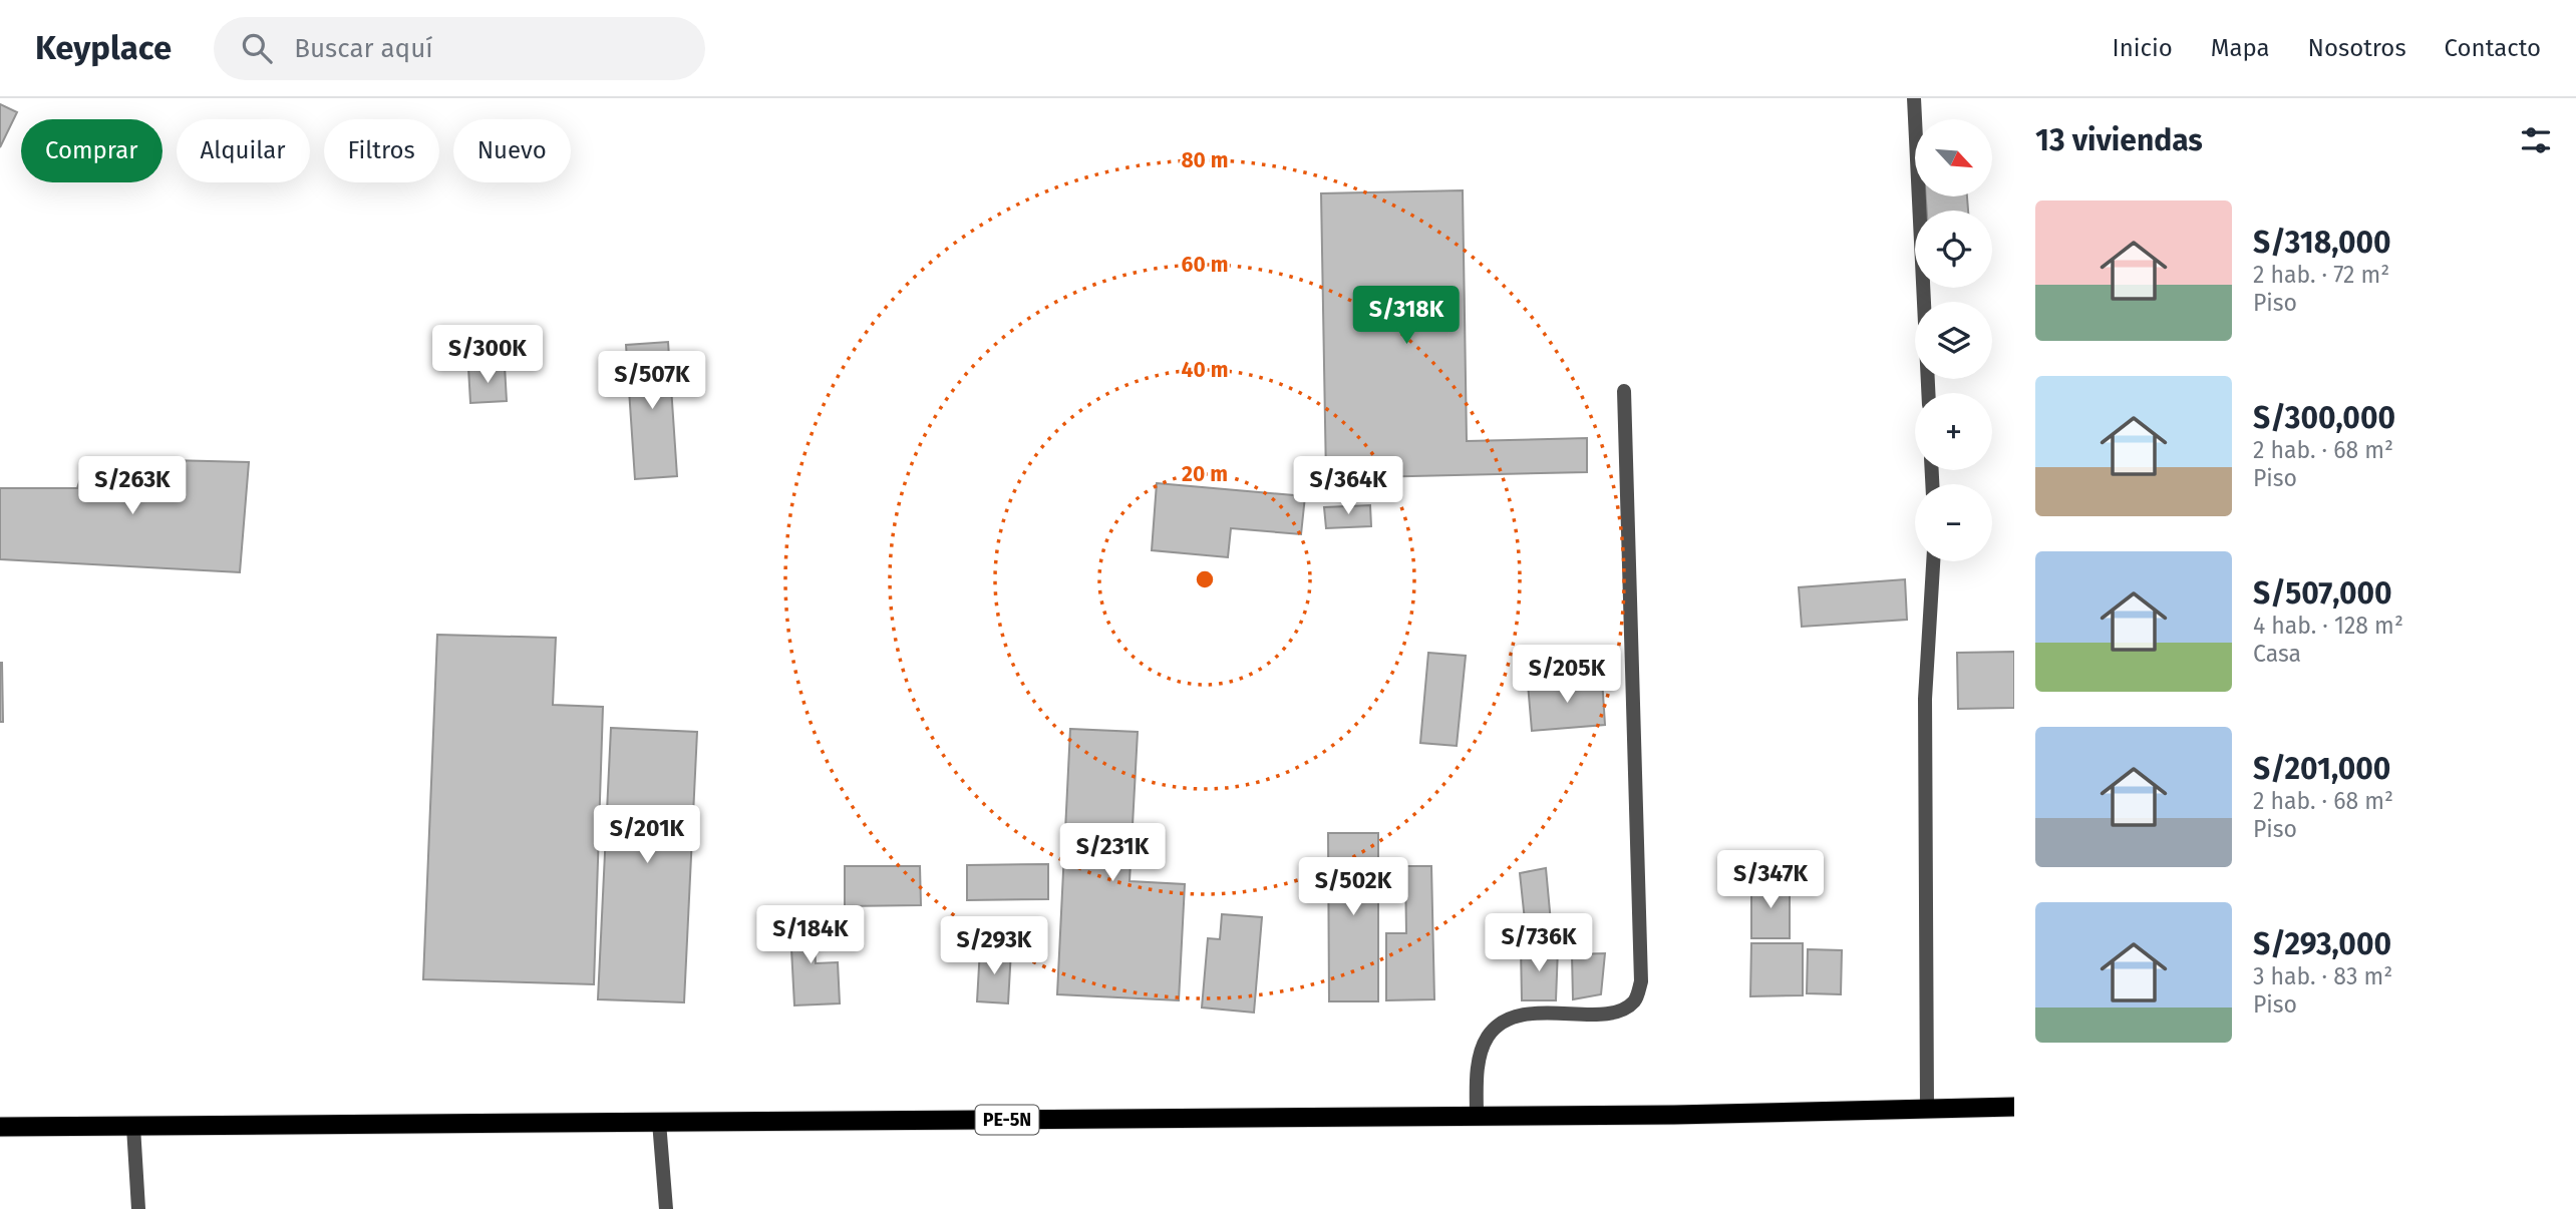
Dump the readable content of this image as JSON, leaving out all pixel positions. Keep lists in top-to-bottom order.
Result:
{
  "streets": {
    "highway": ["PE-5N"]
  },
  "north": "bottom right",
  "page": {
    "header": "Keyplace",
    "search": "Buscar aquí",
    "nav": [
      "Inicio",
      "Mapa",
      "Nosotros",
      "Contacto"
    ],
    "heading": "13 viviendas",
    "map_buttons": ["+", "−"],
    "chip": [
      "Comprar",
      "Alquilar",
      "Filtros",
      "Nuevo"
    ],
    "list": [
      {
        "name": "S/318,000",
        "note": "2 hab. · 72 m² · Piso"
      },
      {
        "name": "S/300,000",
        "note": "2 hab. · 68 m² · Piso"
      },
      {
        "name": "S/507,000",
        "note": "4 hab. · 128 m² · Casa"
      },
      {
        "name": "S/201,000",
        "note": "2 hab. · 68 m² · Piso"
      },
      {
        "name": "S/293,000",
        "note": "3 hab. · 83 m² · Piso"
      }
    ],
    "price": [
      "S/318K",
      "S/300K",
      "S/507K",
      "S/263K",
      "S/364K",
      "S/205K",
      "S/201K",
      "S/231K",
      "S/347K",
      "S/502K",
      "S/184K",
      "S/736K",
      "S/293K"
    ]
  },
  "rings": [
    "80 m",
    "60 m",
    "40 m",
    "20 m"
  ]
}
